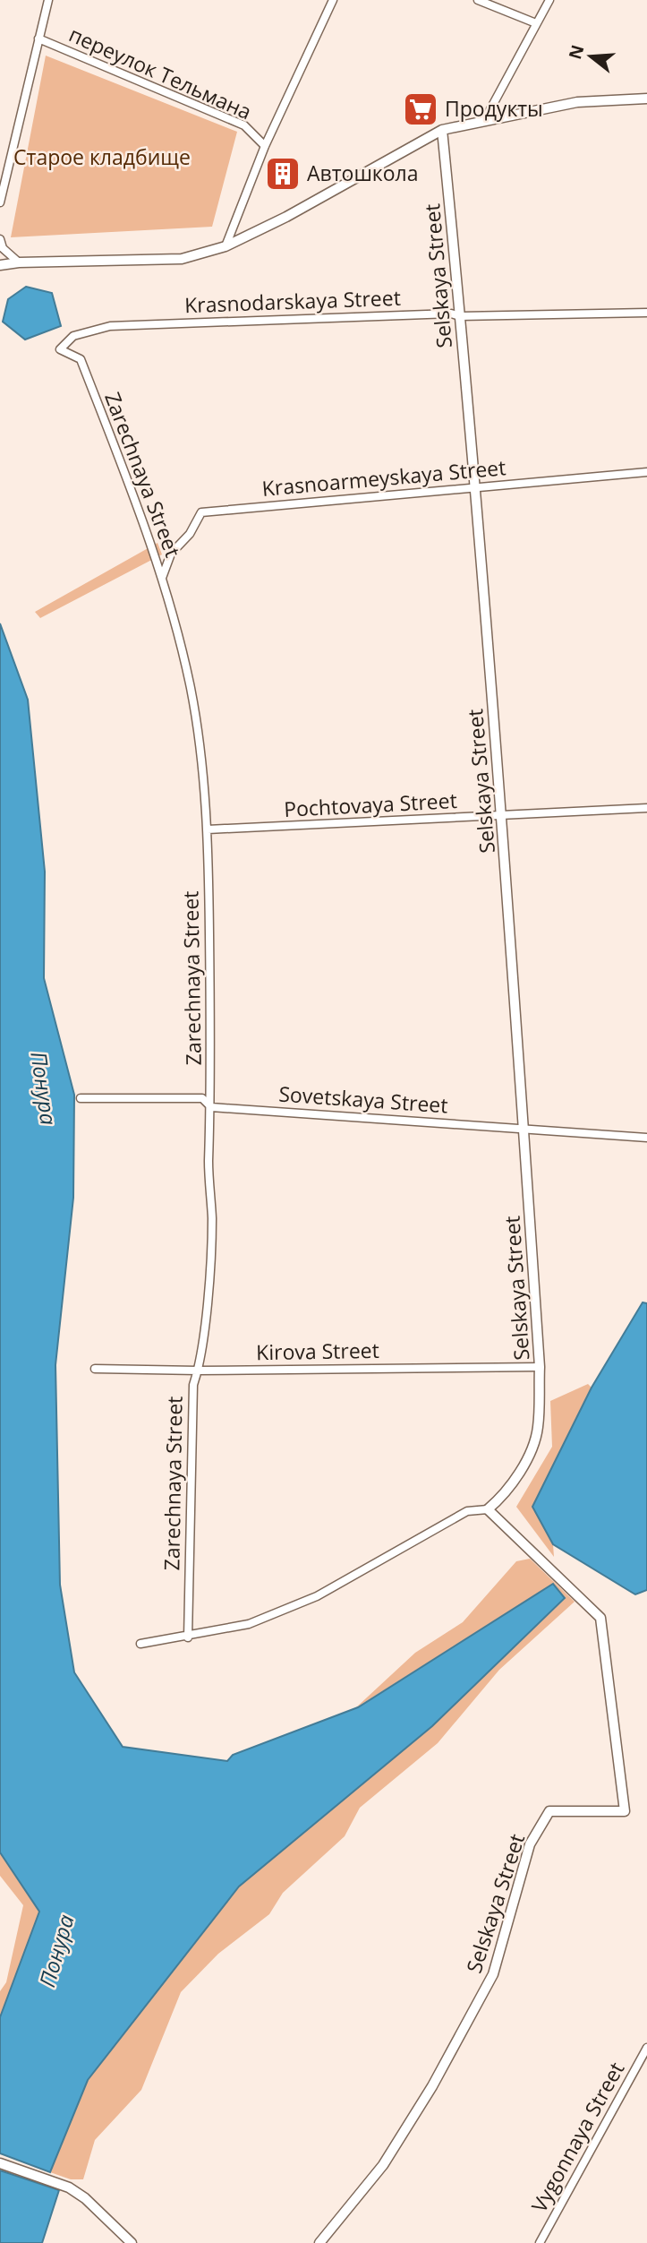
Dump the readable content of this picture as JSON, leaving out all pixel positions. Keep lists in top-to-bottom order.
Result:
{
  "streets": {
    "street": [
      "переулок Тельмана",
      "Selskaya Street",
      "Krasnodarskaya Street",
      "Zarechnaya Street",
      "Krasnoarmeyskaya Street",
      "Pochtovaya Street",
      "Sovetskaya Street",
      "Kirova Street",
      "Vygonnaya Street"
    ]
  },
  "crossings": [
    ["Selskaya Street", "Krasnodarskaya Street"],
    ["Selskaya Street", "Krasnoarmeyskaya Street"],
    ["Selskaya Street", "Pochtovaya Street"],
    ["Selskaya Street", "Sovetskaya Street"],
    ["Selskaya Street", "Kirova Street"],
    ["Krasnodarskaya Street", "Zarechnaya Street"],
    ["Zarechnaya Street", "Krasnoarmeyskaya Street"],
    ["Zarechnaya Street", "Pochtovaya Street"],
    ["Zarechnaya Street", "Sovetskaya Street"],
    ["Zarechnaya Street", "Kirova Street"]
  ],
  "water": ["Понура"],
  "parks": ["Старое кладбище"],
  "places": {
    "supermarket": ["Продукты"],
    "building": ["Автошкола"]
  },
  "north": "left"
}
